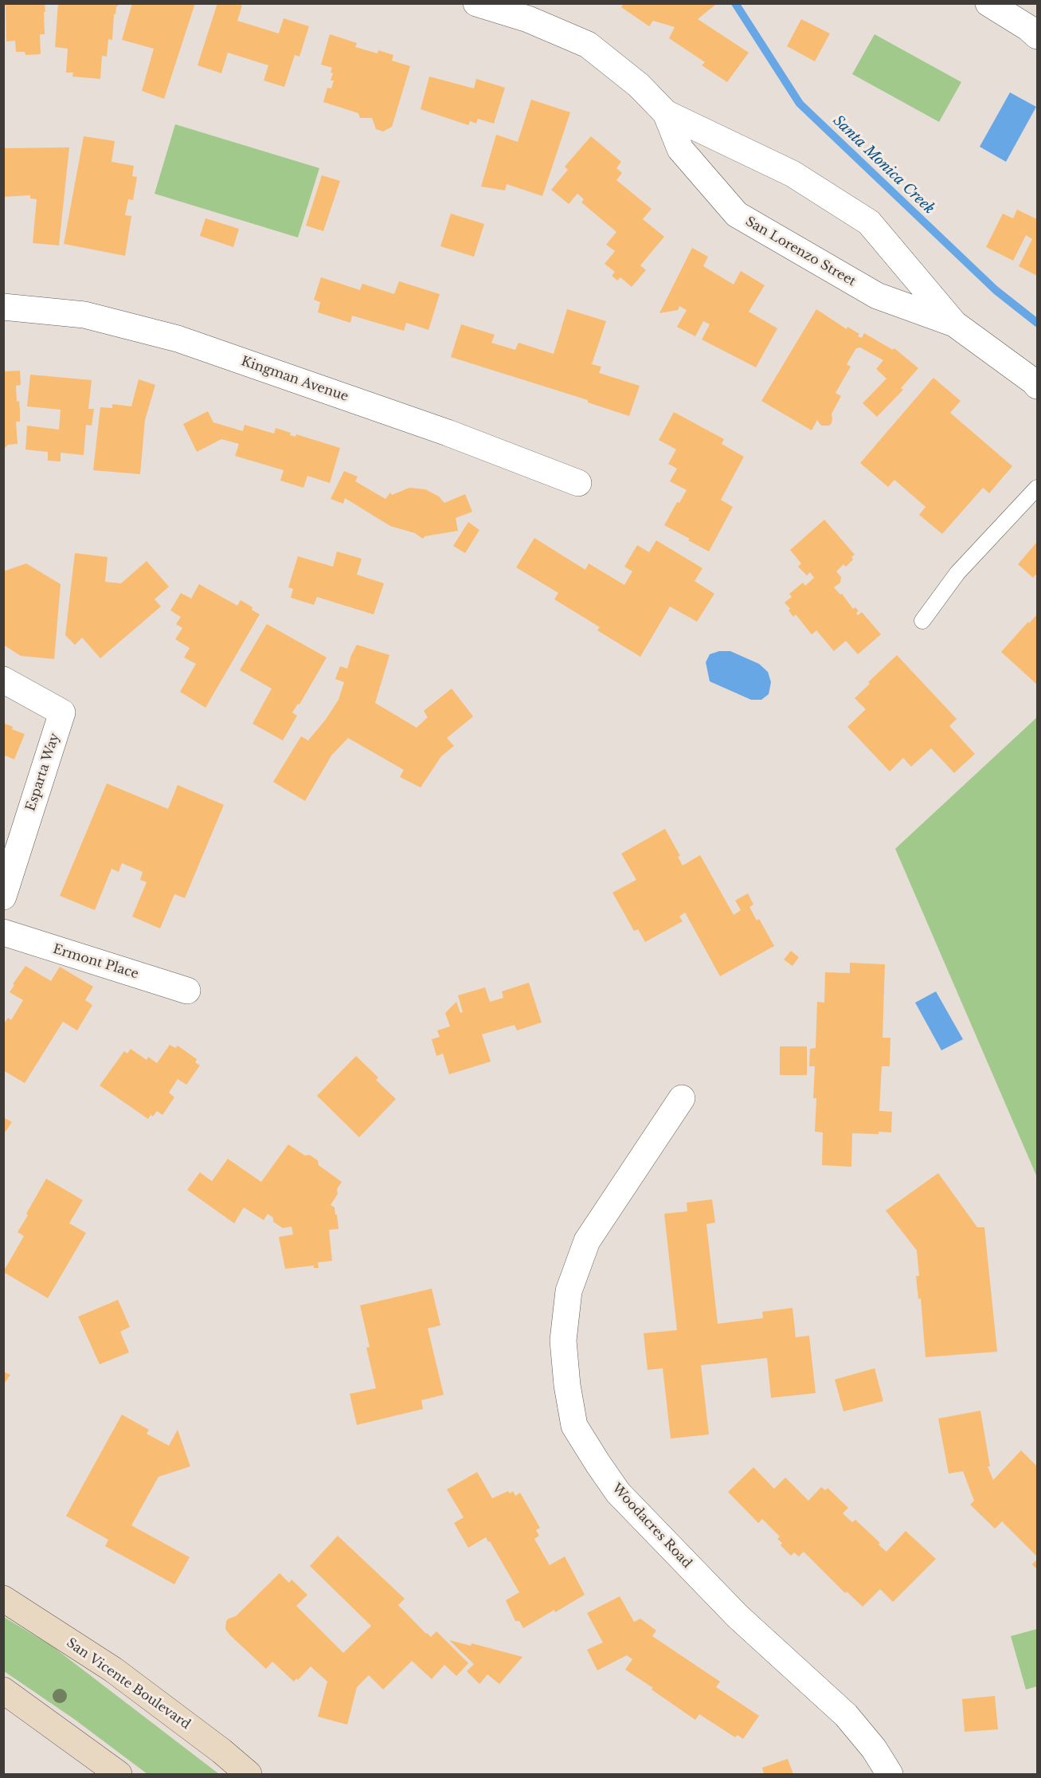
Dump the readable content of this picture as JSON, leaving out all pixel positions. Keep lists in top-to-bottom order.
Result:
{
  "streets": {
    "main road": ["San Vicente Boulevard"],
    "street": [
      "San Lorenzo Street",
      "Kingman Avenue",
      "Esparta Way",
      "Ermont Place",
      "Woodacres Road"
    ]
  },
  "water": ["Santa Monica Creek"]
}
